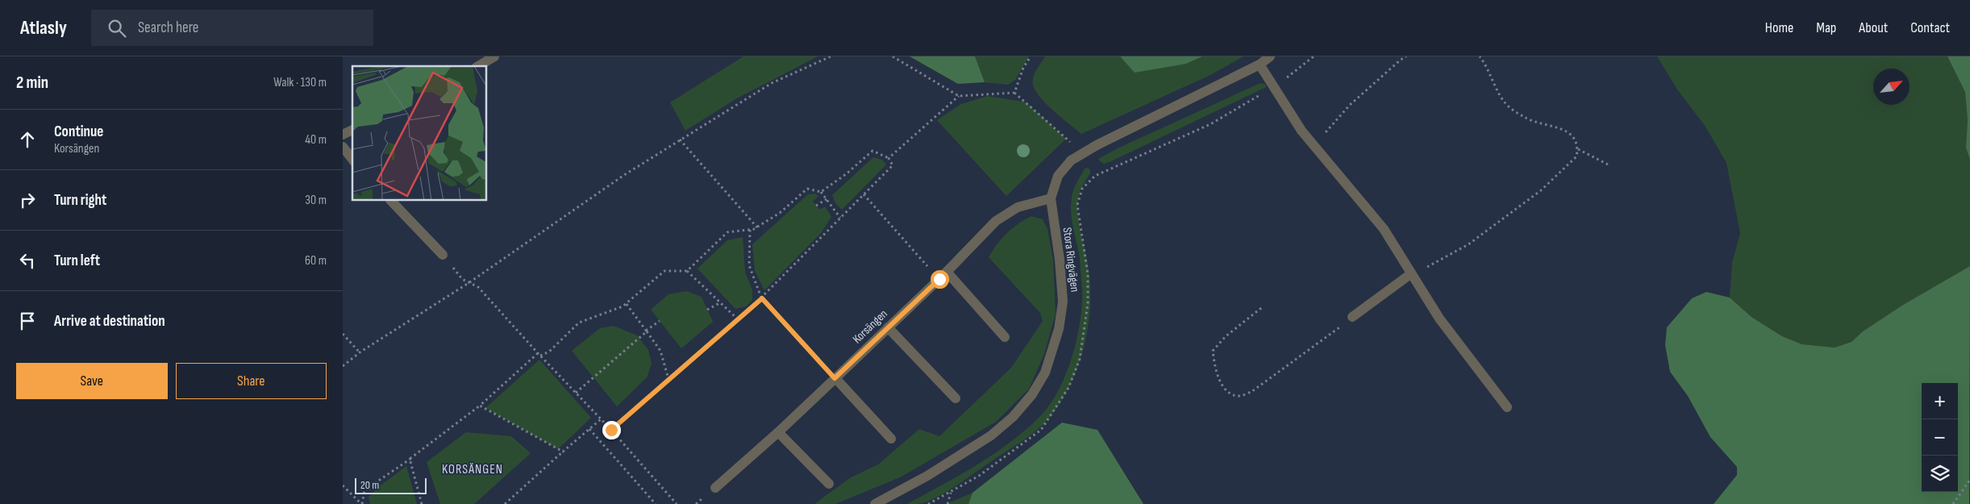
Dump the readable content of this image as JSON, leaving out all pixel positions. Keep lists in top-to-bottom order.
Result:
{
  "streets": {
    "street": ["Stora Ringvägen", "Korsängen"]
  },
  "crossings": [
    ["Stora Ringvägen", "Korsängen"]
  ],
  "districts": ["KORSÄNGEN"],
  "scale_bar": "20 m",
  "north": "top right",
  "page": {
    "header": "Atlasly",
    "search": "Search here",
    "nav": [
      "Home",
      "Map",
      "About",
      "Contact"
    ],
    "heading": ["2 min", "Walk · 130 m"],
    "list": [
      ["Continue", "Korsängen", "40 m"],
      ["Turn right", "30 m"],
      ["Turn left", "60 m"],
      "Arrive at destination"
    ],
    "buttons": ["Save", "Share"],
    "map_buttons": ["+", "−"],
    "scale": "20 m"
  }
}
